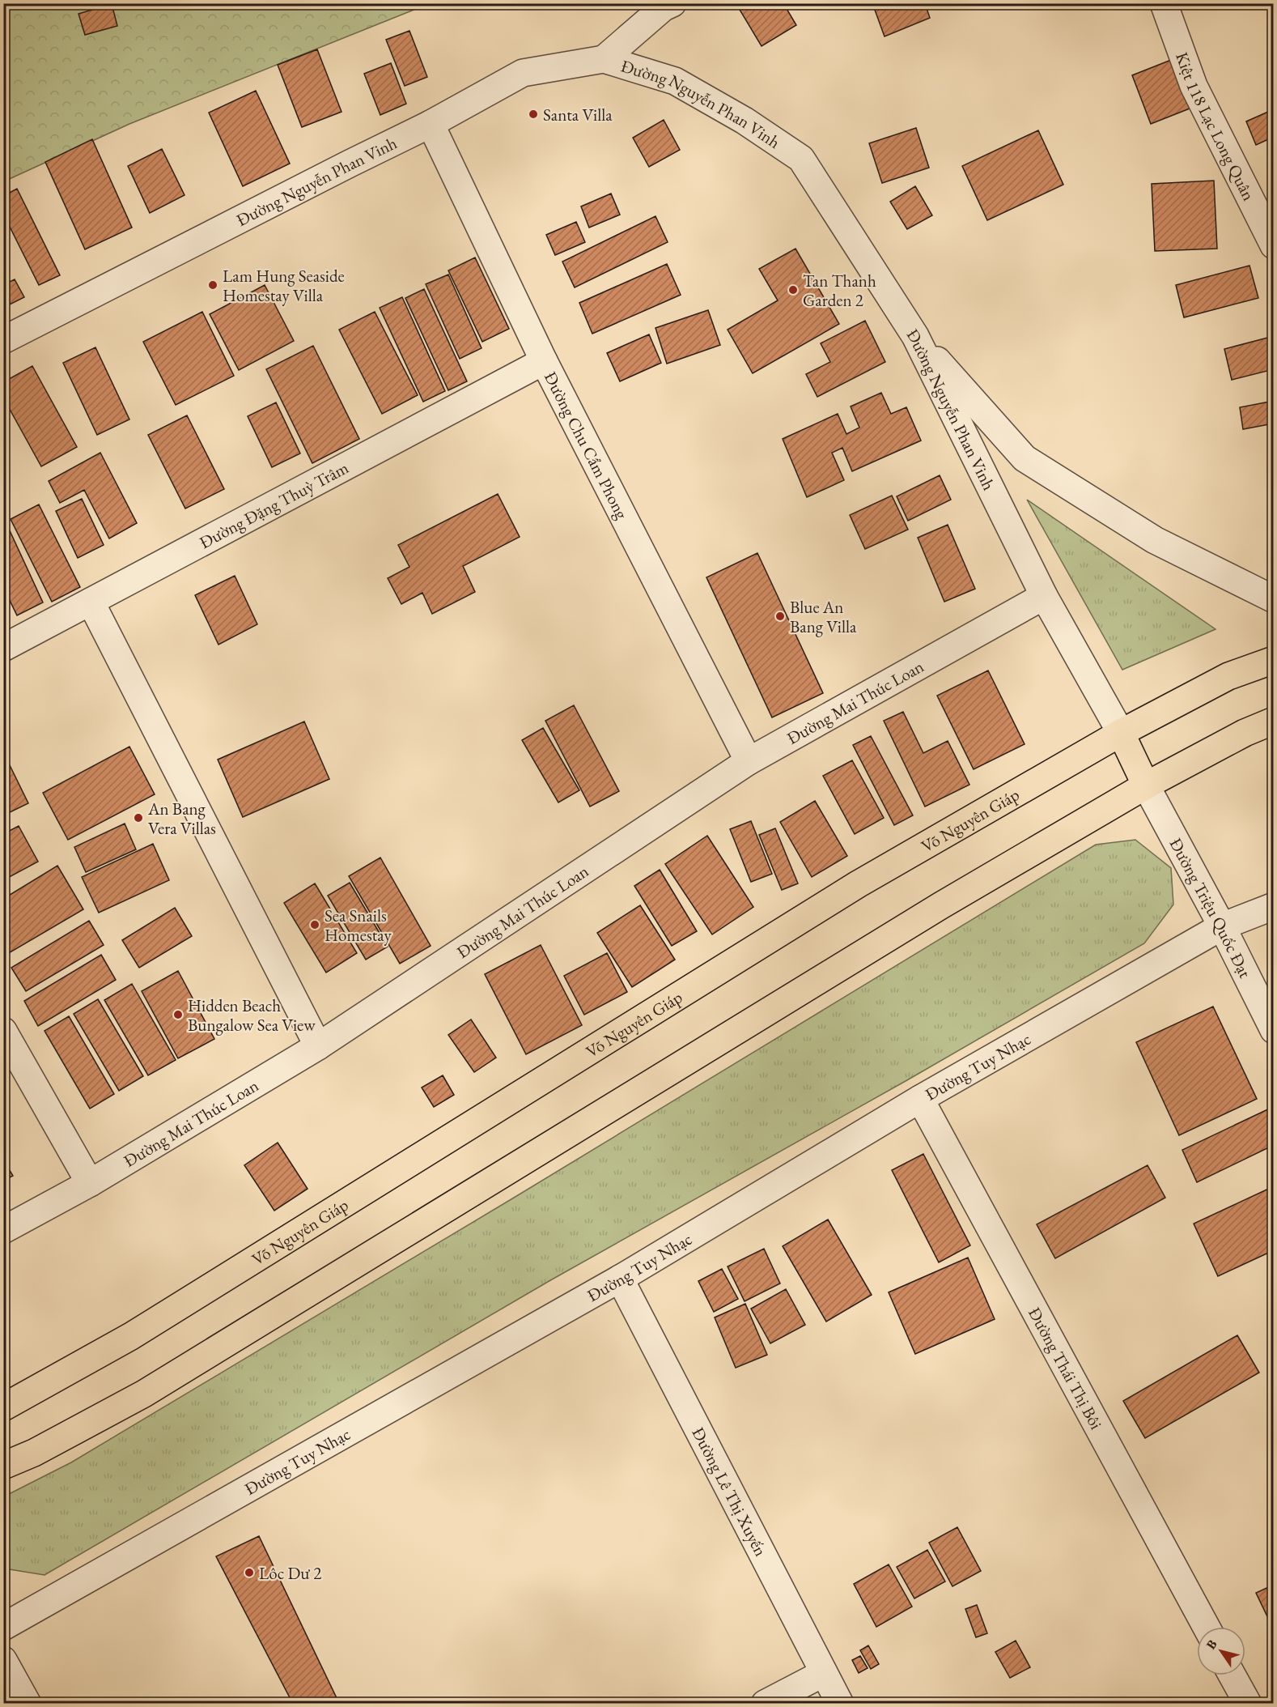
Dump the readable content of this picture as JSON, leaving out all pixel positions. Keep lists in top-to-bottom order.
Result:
{
  "streets": {
    "main road": ["Võ Nguyên Giáp"],
    "street": [
      "Đường Nguyễn Phan Vinh",
      "Kiệt 118 Lạc Long Quân",
      "Đường Chu Cẩm Phong",
      "Đường Đặng Thuỳ Trâm",
      "Đường Mai Thúc Loan",
      "Đường Triệu Quốc Đạt",
      "Đường Tuy Nhạc",
      "Đường Thái Thị Bôi",
      "Đường Lê Thị Xuyến"
    ]
  },
  "crossings": [
    ["Đường Nguyễn Phan Vinh", "Đường Chu Cẩm Phong"],
    ["Đường Nguyễn Phan Vinh", "Đường Mai Thúc Loan"],
    ["Đường Nguyễn Phan Vinh", "Võ Nguyên Giáp"],
    ["Đường Chu Cẩm Phong", "Đường Đặng Thuỳ Trâm"],
    ["Đường Chu Cẩm Phong", "Đường Mai Thúc Loan"],
    ["Đường Triệu Quốc Đạt", "Đường Tuy Nhạc"],
    ["Đường Tuy Nhạc", "Đường Thái Thị Bôi"],
    ["Đường Tuy Nhạc", "Đường Lê Thị Xuyến"]
  ],
  "places": [
    "Santa Villa",
    "Lam Hung Seaside Homestay Villa",
    "Tan Thanh Garden 2",
    "Blue An Bang Villa",
    "An Bang Vera Villas",
    "Sea Snails Homestay",
    "Hidden Beach Bungalow Sea View",
    "Lôc Dư 2"
  ],
  "north": "top left"
}
